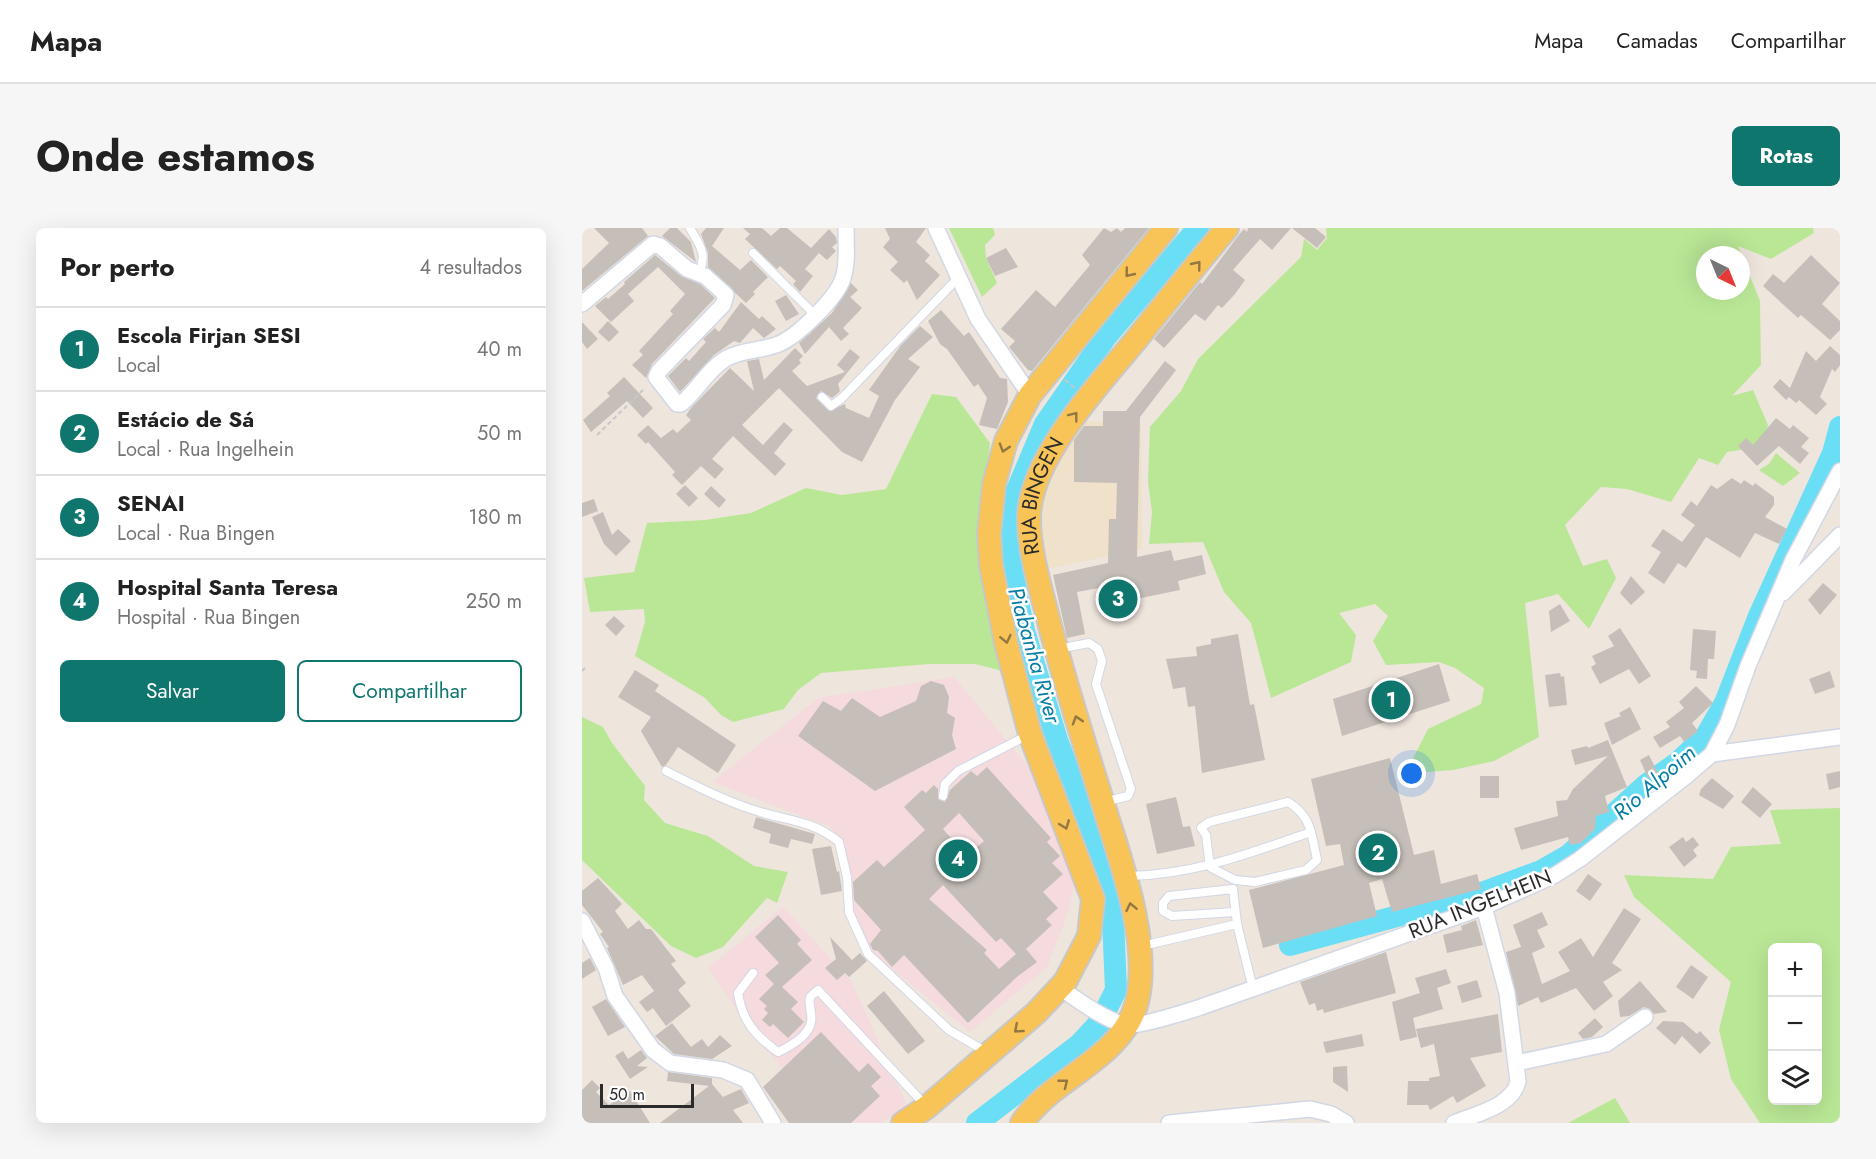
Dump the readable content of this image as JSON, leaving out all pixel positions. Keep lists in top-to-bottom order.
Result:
{
  "streets": {
    "main road": ["RUA BINGEN"],
    "street": ["RUA INGELHEIN"]
  },
  "crossings": [
    ["RUA BINGEN", "RUA INGELHEIN"]
  ],
  "water": ["Piabanha River", "Rio Alpoim"],
  "scale_bar": "50 m",
  "north": "bottom right",
  "page": {
    "header": "Mapa",
    "nav": ["Mapa", "Camadas", "Compartilhar"],
    "title": "Onde estamos",
    "buttons": [
      "Rotas",
      ["Salvar", "Compartilhar"]
    ],
    "heading": ["Por perto", "4 resultados"],
    "list": [
      {
        "mark": "1",
        "name": "Escola Firjan SESI",
        "note": "Local",
        "value": "40 m"
      },
      {
        "mark": "2",
        "name": "Estácio de Sá",
        "note": "Local · Rua Ingelhein",
        "value": "50 m"
      },
      {
        "mark": "3",
        "name": "SENAI",
        "note": "Local · Rua Bingen",
        "value": "180 m"
      },
      {
        "mark": "4",
        "name": "Hospital Santa Teresa",
        "note": "Hospital · Rua Bingen",
        "value": "250 m"
      }
    ],
    "pins": [
      "3",
      "1",
      "2",
      "4"
    ],
    "map_buttons": ["+", "−"],
    "scale": "50 m"
  }
}
